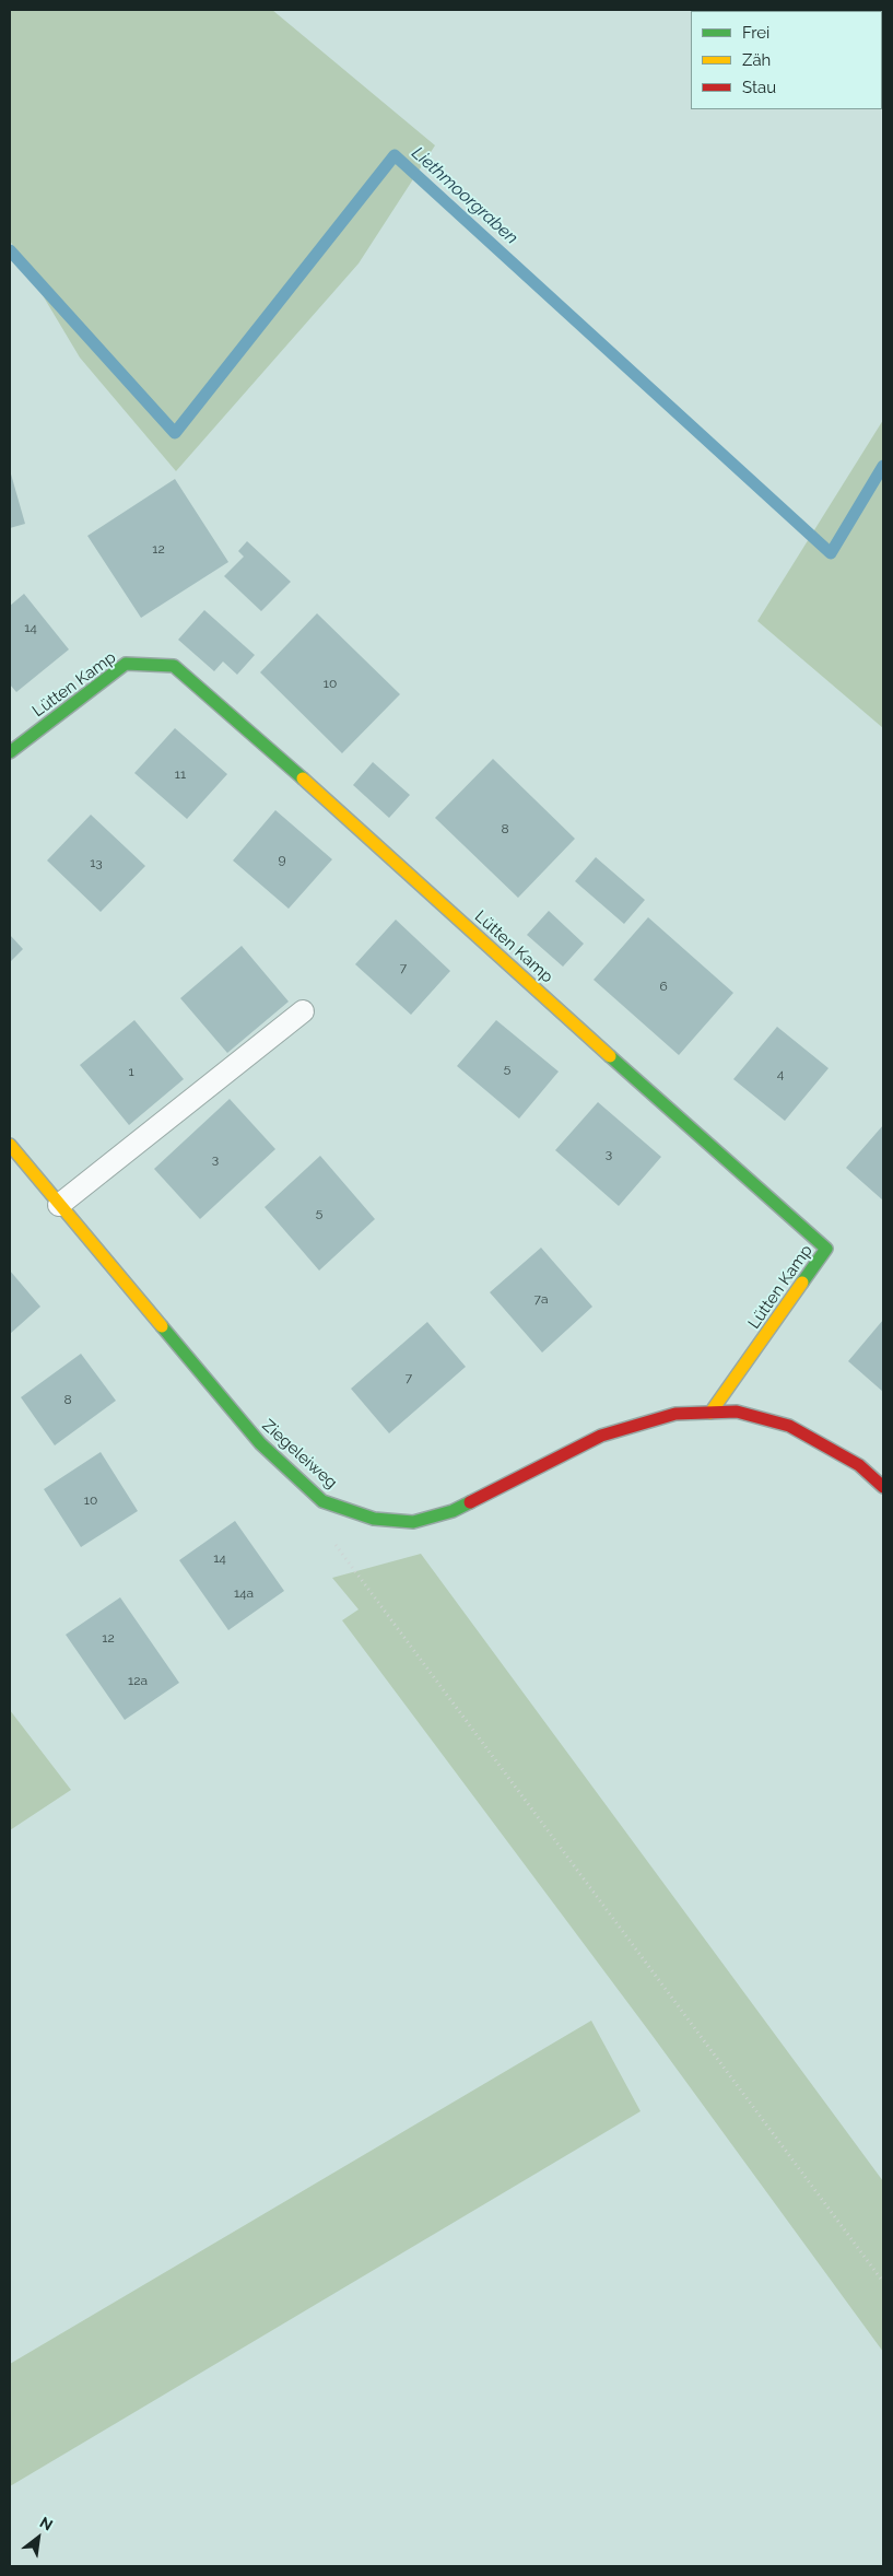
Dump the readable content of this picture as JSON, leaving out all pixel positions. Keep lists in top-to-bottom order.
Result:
{
  "streets": {
    "street": ["Lütten Kamp", "Ziegeleiweg"]
  },
  "crossings": [
    ["Lütten Kamp", "Ziegeleiweg"]
  ],
  "water": ["Liethmoorgraben"],
  "house_numbers": [
    "12",
    "14",
    "10",
    "11",
    "8",
    "9",
    "13",
    "7",
    "6",
    "5",
    "1",
    "4",
    "3",
    "3",
    "5",
    "7a",
    "7",
    "8",
    "10",
    "14",
    "14a",
    "12",
    "12a"
  ],
  "legend": ["Frei", "Zäh", "Stau"],
  "north": "top right"
}
